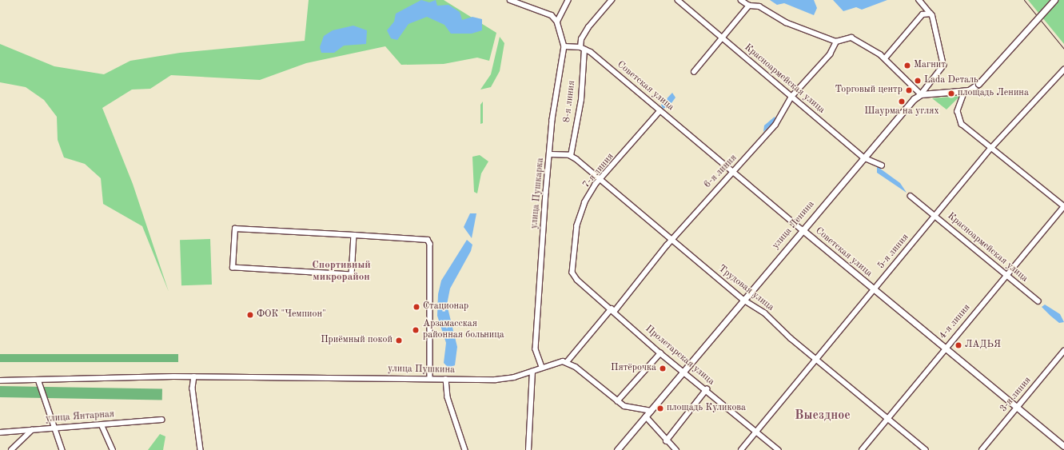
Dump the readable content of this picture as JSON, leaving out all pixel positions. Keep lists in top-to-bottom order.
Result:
{
  "streets": {
    "main road": ["Советская улица", "улица Ленина"],
    "street": [
      "Красноармейская улица",
      "8-я линия",
      "7-я линия",
      "6-я линия",
      "улица Пушкарка",
      "5-я линия",
      "Трудовая улица",
      "4-я линия",
      "Пролетарская улица",
      "улица Пушкина",
      "3-я линия",
      "улица Янтарная"
    ]
  },
  "crossings": [
    ["Красноармейская улица", "6-я линия"],
    ["Красноармейская улица", "улица Ленина"],
    ["Красноармейская улица", "5-я линия"],
    ["Красноармейская улица", "4-я линия"],
    ["Советская улица", "8-я линия"],
    ["Советская улица", "7-я линия"],
    ["Советская улица", "6-я линия"],
    ["Советская улица", "улица Ленина"],
    ["Советская улица", "5-я линия"],
    ["Советская улица", "4-я линия"],
    ["Советская улица", "3-я линия"],
    ["8-я линия", "Трудовая улица"],
    ["7-я линия", "Трудовая улица"],
    ["7-я линия", "Пролетарская улица"],
    ["6-я линия", "Трудовая улица"],
    ["6-я линия", "Пролетарская улица"],
    ["6-я линия", "улица Пушкина"],
    ["улица Пушкарка", "улица Пушкина"],
    ["улица Ленина", "Трудовая улица"],
    ["улица Ленина", "Пролетарская улица"],
    ["5-я линия", "Трудовая улица"],
    ["5-я линия", "Пролетарская улица"],
    ["Трудовая улица", "4-я линия"]
  ],
  "districts": ["Спортивный микрорайон", "Выездное"],
  "places": [
    "Магнит",
    "Lada Dеталь",
    "Торговый центр",
    "площадь Ленина",
    "Шаурма на углях",
    "Стационар",
    "ФОК \"Чемпион\"",
    "Арзамасская районная больница",
    "Приёмный покой",
    "ЛАДЬЯ",
    "Пятёрочка",
    "площадь Куликова"
  ]
}
